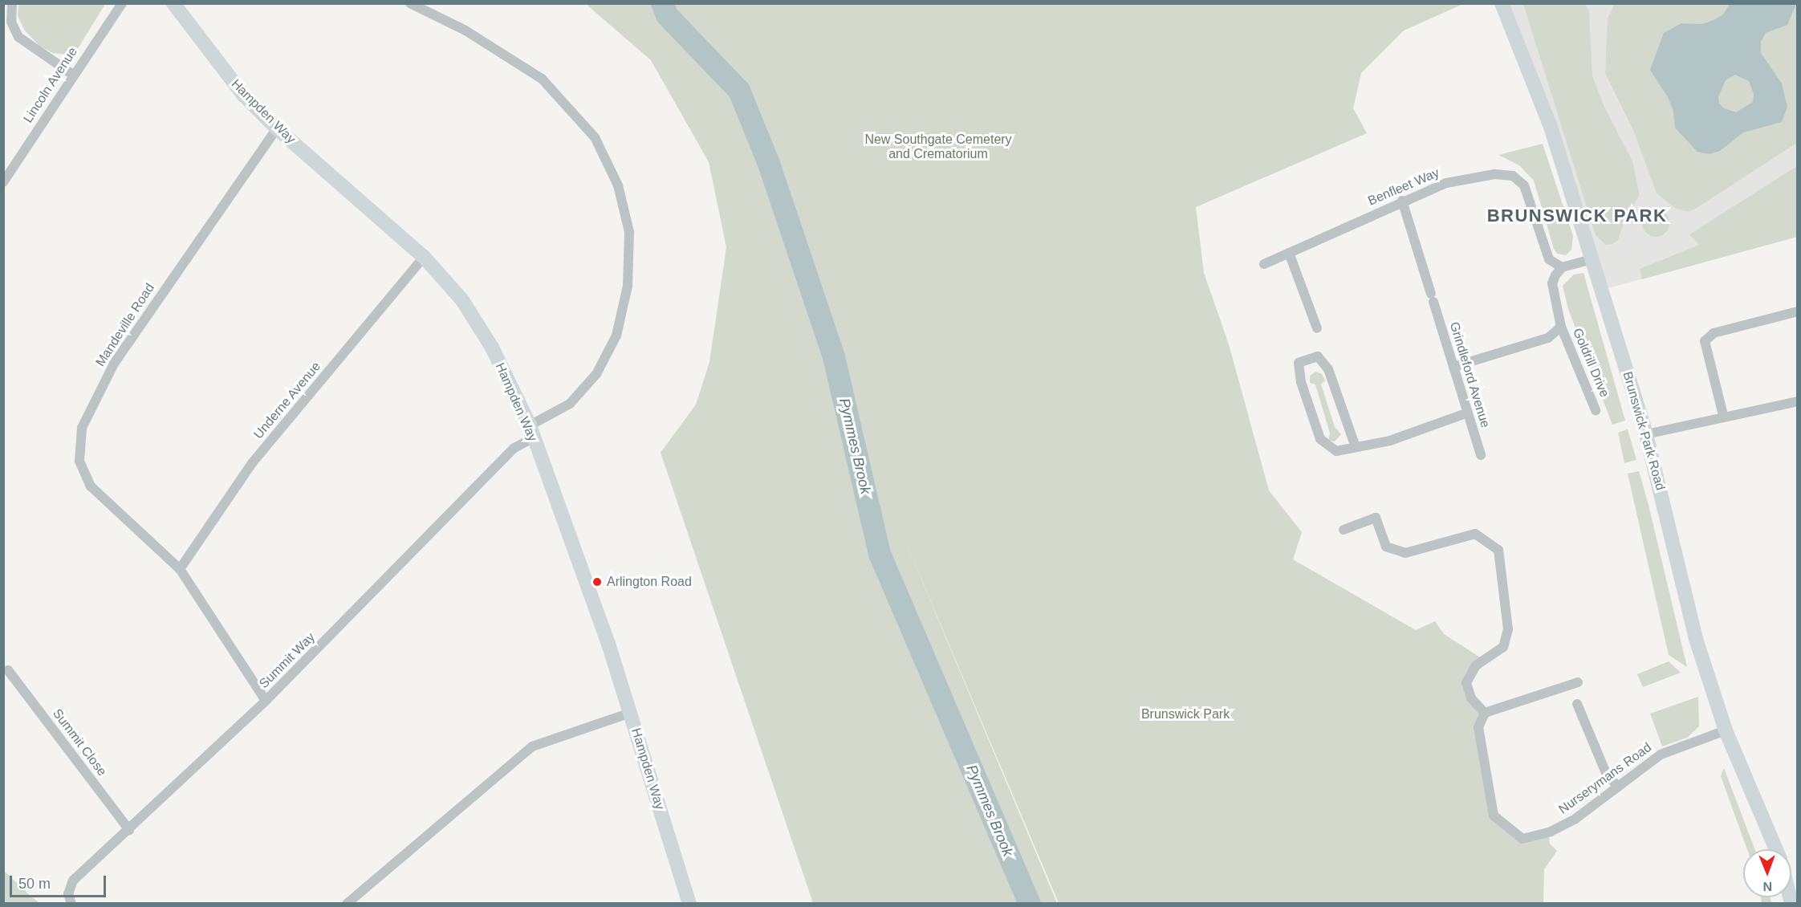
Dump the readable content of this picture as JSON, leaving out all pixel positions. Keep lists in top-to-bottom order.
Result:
{
  "streets": {
    "street": [
      "Lincoln Avenue",
      "Hampden Way",
      "Benfleet Way",
      "Mandeville Road",
      "Goldrill Drive",
      "Grindleford Avenue",
      "Underne Avenue",
      "Brunswick Park Road",
      "Summit Way",
      "Summit Close",
      "Nurserymans Road"
    ]
  },
  "crossings": [
    ["Hampden Way", "Mandeville Road"],
    ["Hampden Way", "Underne Avenue"],
    ["Hampden Way", "Summit Way"],
    ["Benfleet Way", "Goldrill Drive"],
    ["Benfleet Way", "Grindleford Avenue"],
    ["Mandeville Road", "Underne Avenue"],
    ["Mandeville Road", "Summit Way"],
    ["Goldrill Drive", "Grindleford Avenue"],
    ["Brunswick Park Road", "Nurserymans Road"],
    ["Summit Way", "Summit Close"]
  ],
  "districts": ["BRUNSWICK PARK"],
  "water": ["Pymmes Brook"],
  "parks": ["New Southgate Cemetery and Crematorium", "Brunswick Park"],
  "places": ["Arlington Road"],
  "scale_bar": "50 m",
  "north": "bottom"
}
